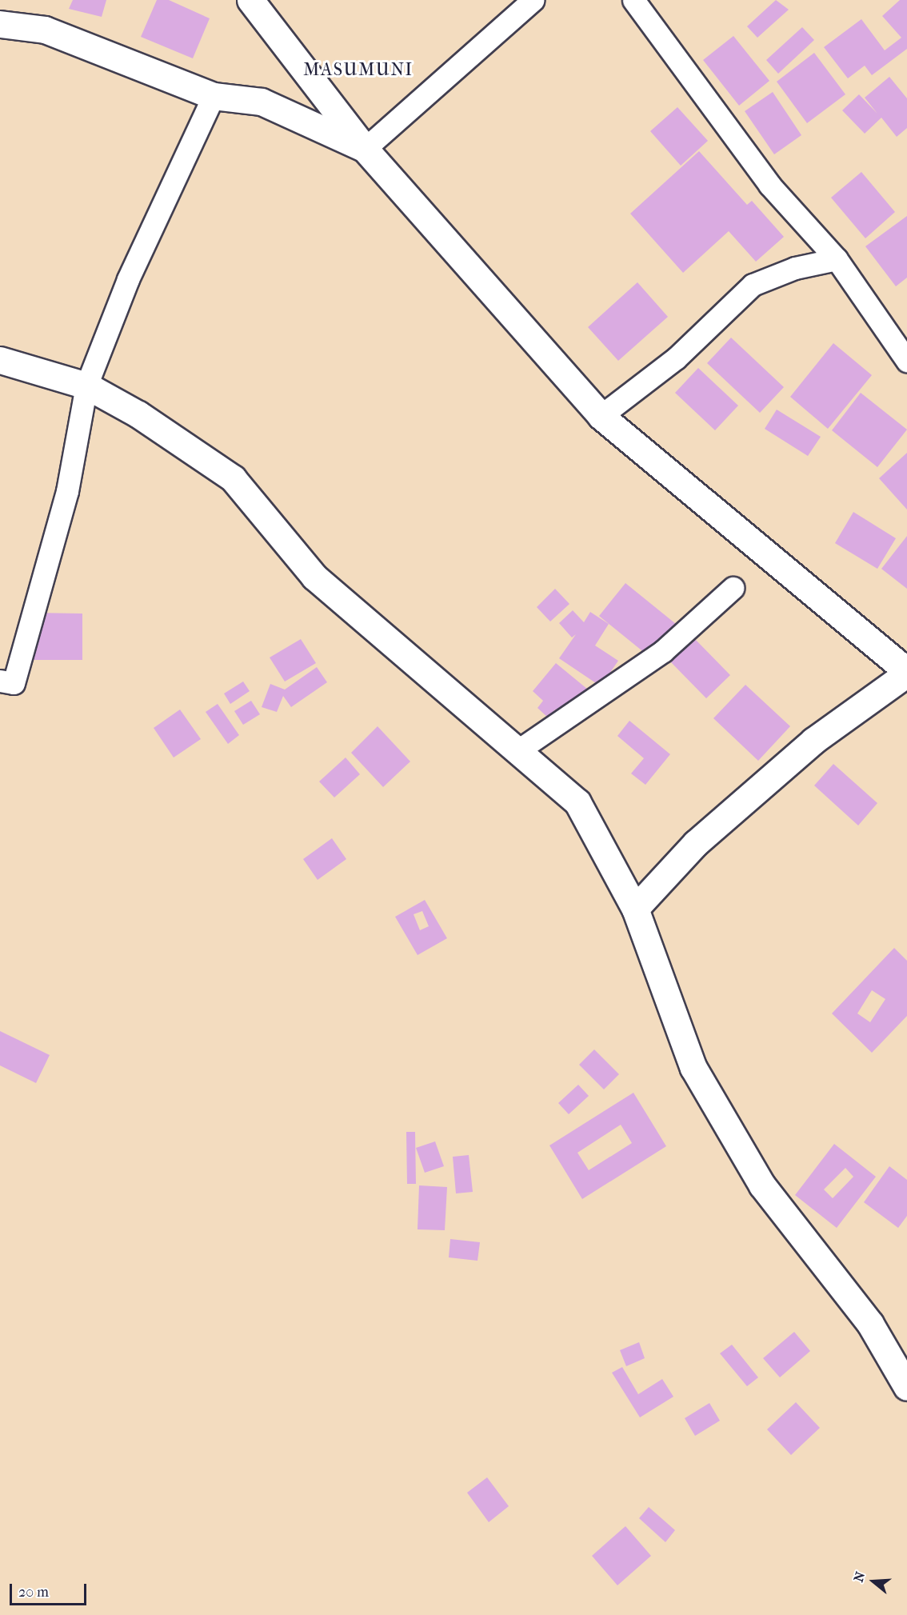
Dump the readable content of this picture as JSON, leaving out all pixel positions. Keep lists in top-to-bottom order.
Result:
{
  "districts": ["MASUMUNI"],
  "scale_bar": "20 m",
  "north": "left"
}
